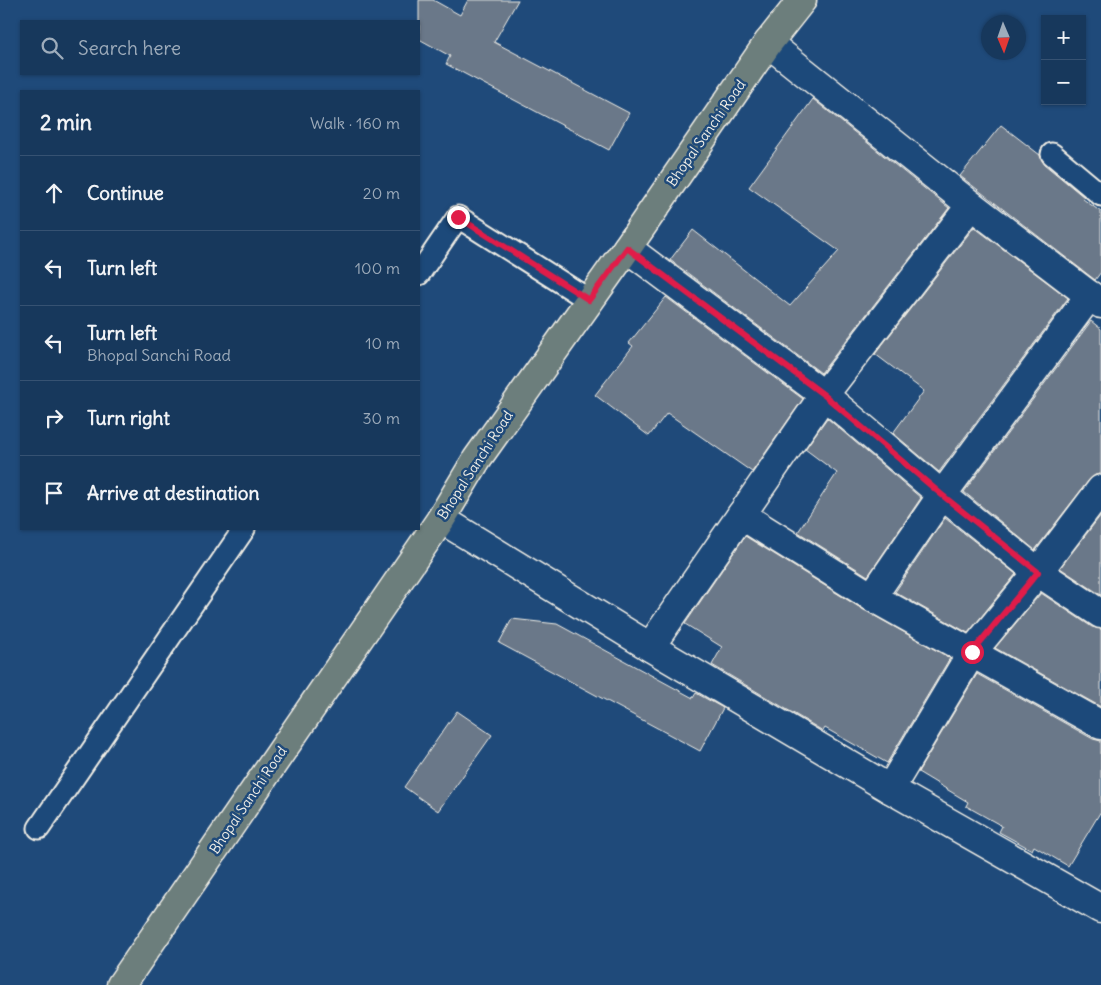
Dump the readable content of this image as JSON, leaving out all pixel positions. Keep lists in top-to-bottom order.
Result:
{
  "streets": {
    "main road": ["Bhopal Sanchi Road"]
  },
  "north": "bottom",
  "page": {
    "map_buttons": ["+", "−"],
    "search": "Search here",
    "heading": ["2 min", "Walk · 160 m"],
    "list": [
      ["Continue", "20 m"],
      ["Turn left", "100 m"],
      ["Turn left", "Bhopal Sanchi Road", "10 m"],
      ["Turn right", "30 m"],
      "Arrive at destination"
    ]
  }
}
